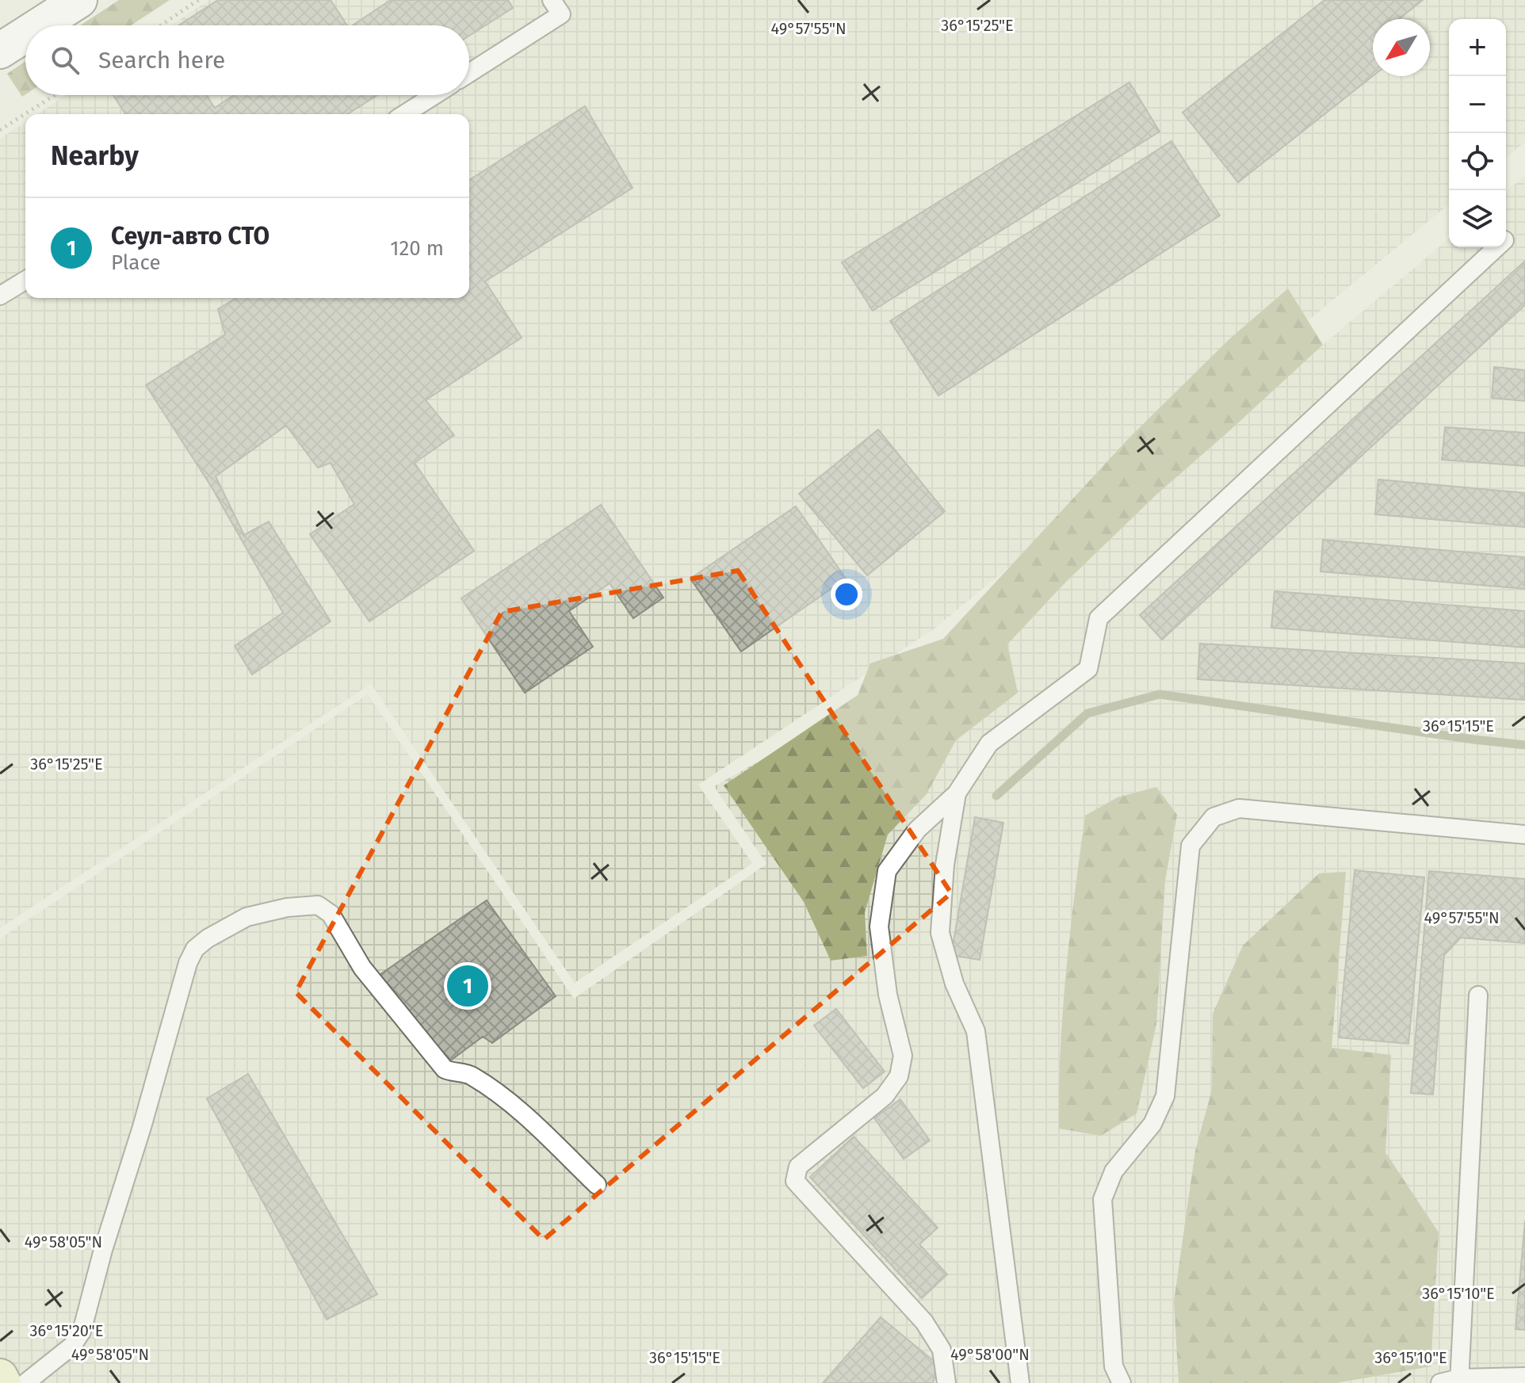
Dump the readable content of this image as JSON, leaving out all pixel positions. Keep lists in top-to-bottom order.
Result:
{
  "north": "bottom left",
  "page": {
    "map_buttons": ["+", "−"],
    "search": "Search here",
    "heading": "Nearby",
    "list": [
      {
        "mark": "1",
        "name": "Сеул-авто СТО",
        "note": "Place",
        "value": "120 m"
      }
    ],
    "pins": "1"
  },
  "coordinates": [
    "36°15'25\"E",
    "49°57'55\"N",
    "36°15'15\"E",
    "49°58'05\"N",
    "36°15'10\"E",
    "36°15'20\"E",
    "49°58'00\"N"
  ]
}
